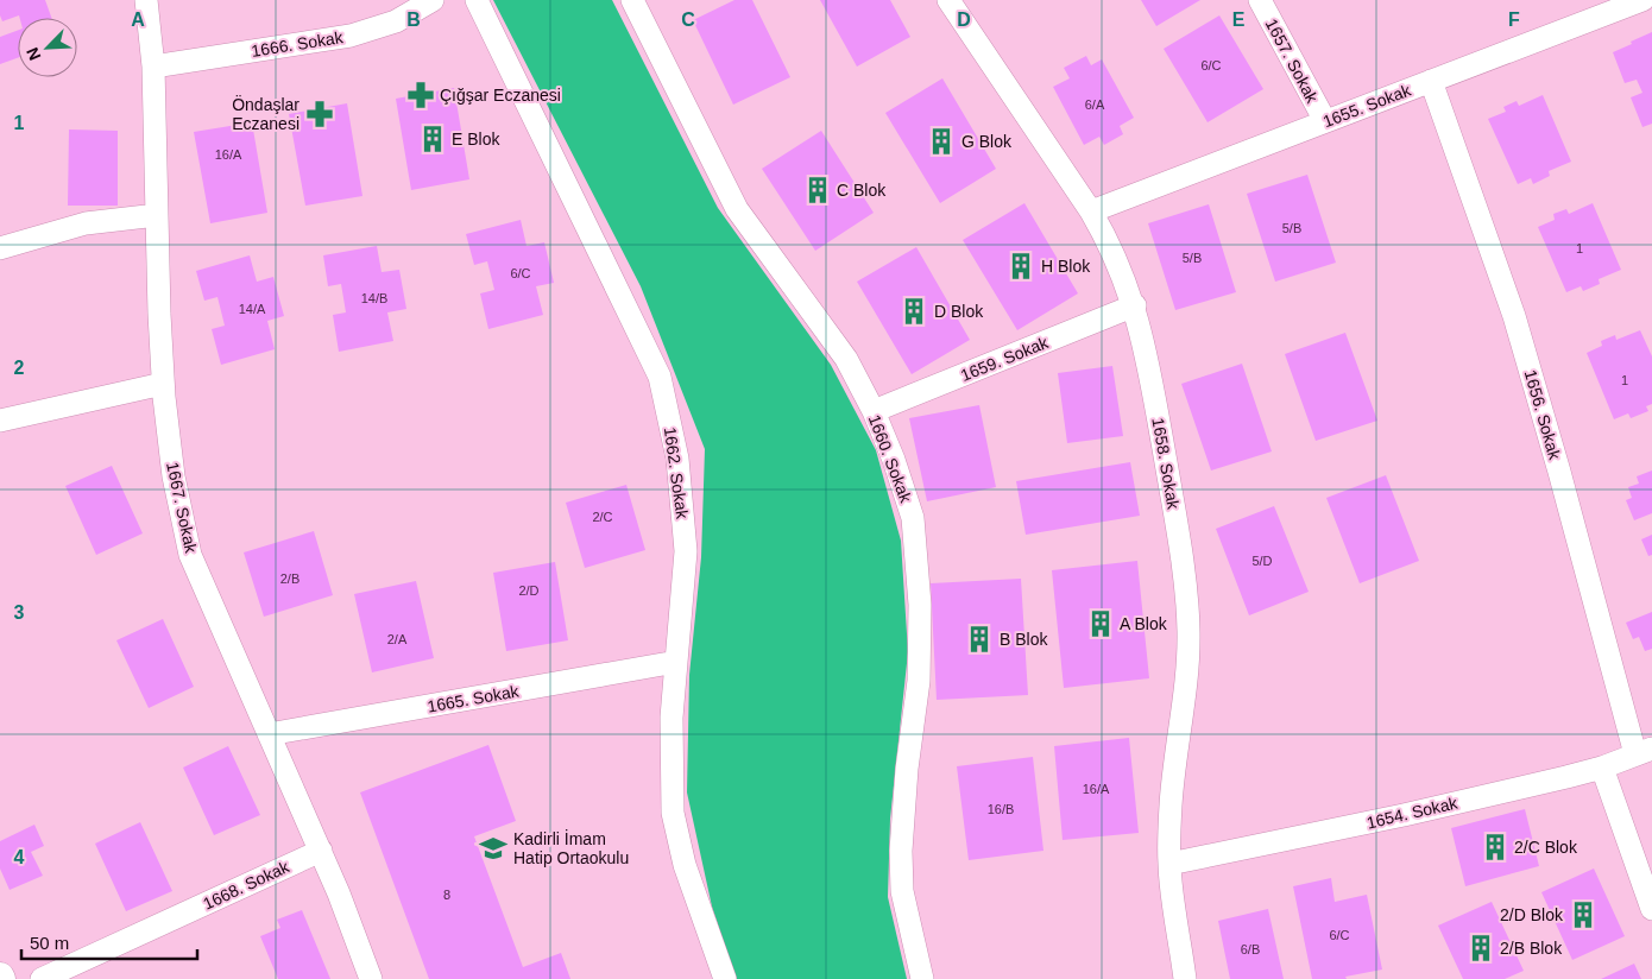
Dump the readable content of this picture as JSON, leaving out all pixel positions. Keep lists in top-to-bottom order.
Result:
{
  "streets": {
    "street": [
      "1666. Sokak",
      "1657. Sokak",
      "1655. Sokak",
      "1659. Sokak",
      "1656. Sokak",
      "1660. Sokak",
      "1658. Sokak",
      "1662. Sokak",
      "1667. Sokak",
      "1665. Sokak",
      "1654. Sokak",
      "1668. Sokak"
    ]
  },
  "crossings": [
    ["1666. Sokak", "1667. Sokak"],
    ["1657. Sokak", "1655. Sokak"],
    ["1655. Sokak", "1656. Sokak"],
    ["1655. Sokak", "1658. Sokak"],
    ["1659. Sokak", "1660. Sokak"],
    ["1659. Sokak", "1658. Sokak"],
    ["1656. Sokak", "1654. Sokak"],
    ["1658. Sokak", "1654. Sokak"],
    ["1662. Sokak", "1665. Sokak"],
    ["1667. Sokak", "1665. Sokak"],
    ["1667. Sokak", "1668. Sokak"]
  ],
  "places": {
    "pharmacy": ["Çığşar Eczanesi", "Öndaşlar Eczanesi"],
    "building": [
      "E Blok",
      "G Blok",
      "C Blok",
      "H Blok",
      "D Blok",
      "A Blok",
      "B Blok",
      "2/C Blok",
      "2/D Blok",
      "2/B Blok"
    ],
    "school or university": ["Kadirli İmam Hatip Ortaokulu"]
  },
  "house_numbers": [
    "6/C",
    "6/A",
    "16/A",
    "5/B",
    "1",
    "5/B",
    "6/C",
    "14/B",
    "14/A",
    "1",
    "2/C",
    "5/D",
    "2/B",
    "2/D",
    "2/A",
    "16/A",
    "16/B",
    "8",
    "6/C",
    "6/B"
  ],
  "scale_bar": "50 m",
  "north": "bottom left",
  "grid": {
    "columns": [
      "A",
      "B",
      "C",
      "D",
      "E",
      "F"
    ],
    "rows": [
      "1",
      "2",
      "3",
      "4"
    ]
  }
}
